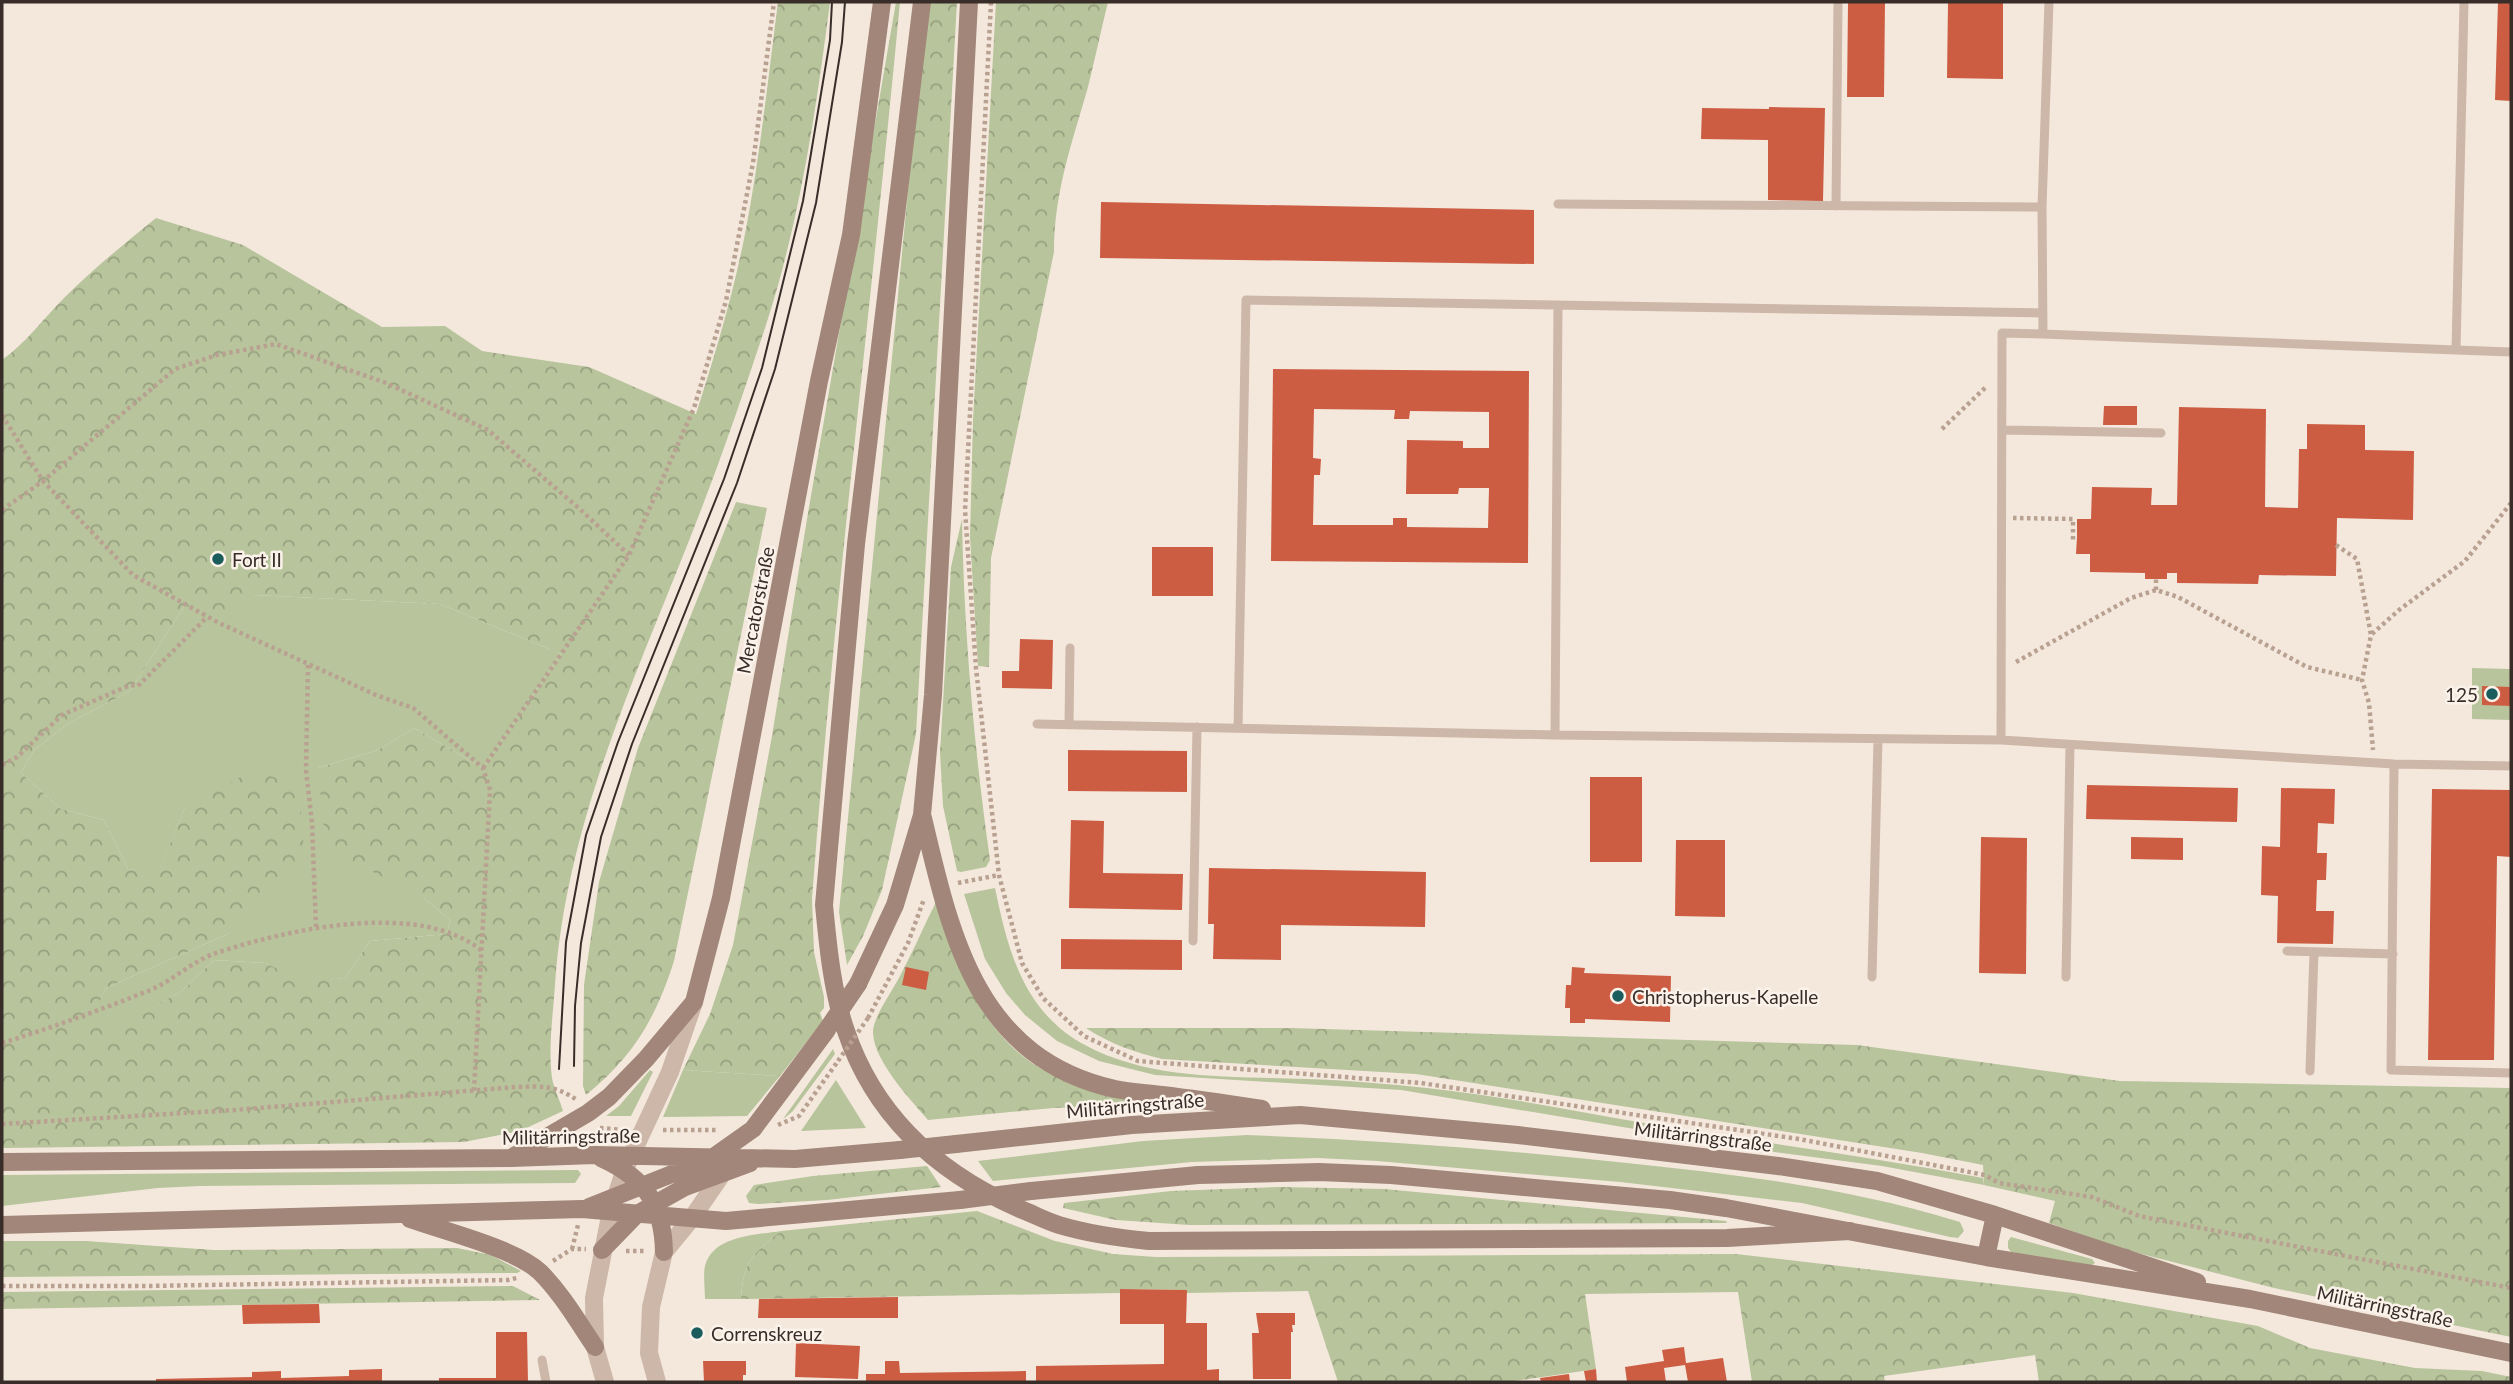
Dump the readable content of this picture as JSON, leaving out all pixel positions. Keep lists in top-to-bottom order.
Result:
{
  "streets": {
    "main road": ["Mercatorstraße", "Militärringstraße"]
  },
  "crossings": [
    ["Mercatorstraße", "Militärringstraße"]
  ],
  "places": [
    "Fort II",
    "125",
    "Christopherus-Kapelle",
    "Correnskreuz"
  ]
}
